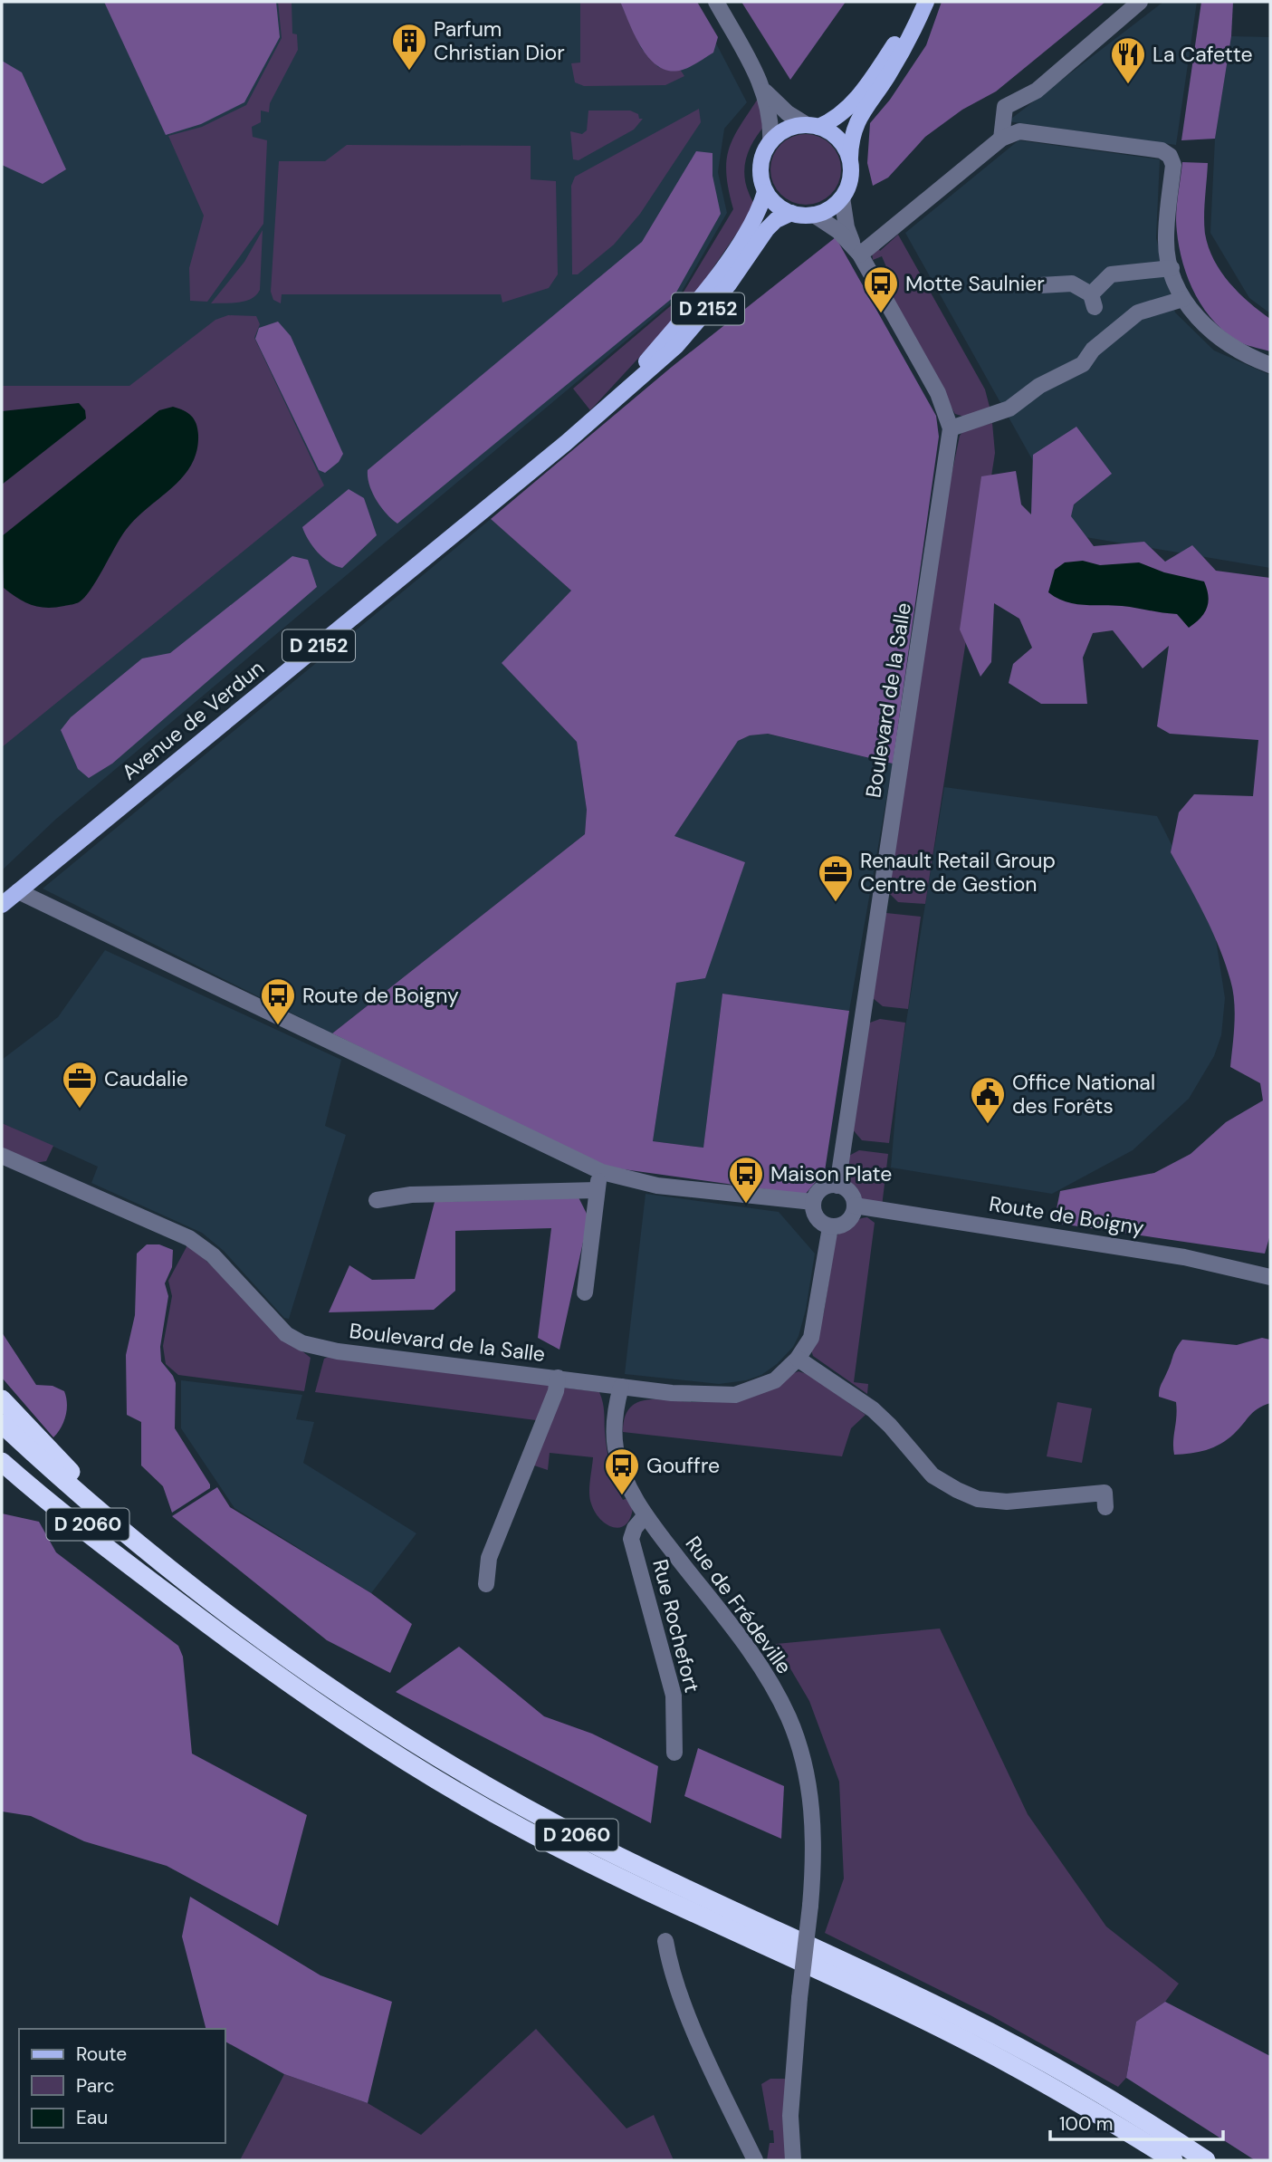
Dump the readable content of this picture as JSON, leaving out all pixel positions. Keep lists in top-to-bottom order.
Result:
{
  "streets": {
    "highway": ["D 2060"],
    "main road": ["D 2152", "Avenue de Verdun"],
    "street": [
      "Boulevard de la Salle",
      "Route de Boigny",
      "Rue de Frédeville",
      "Rue Rochefort"
    ]
  },
  "crossings": [
    ["Boulevard de la Salle", "Avenue de Verdun"],
    ["Boulevard de la Salle", "Route de Boigny"],
    ["Boulevard de la Salle", "Rue de Frédeville"],
    ["Rue de Frédeville", "Rue Rochefort"]
  ],
  "places": {
    "building": ["Parfum Christian Dior"],
    "restaurant": ["La Cafette"],
    "bus stop": [
      "Motte Saulnier",
      "Route de Boigny",
      "Maison Plate",
      "Gouffre"
    ],
    "office": ["Renault Retail Group Centre de Gestion", "Caudalie"],
    "public building": ["Office National des Forêts"]
  },
  "legend": ["Route", "Parc", "Eau"],
  "scale_bar": "100 m"
}
